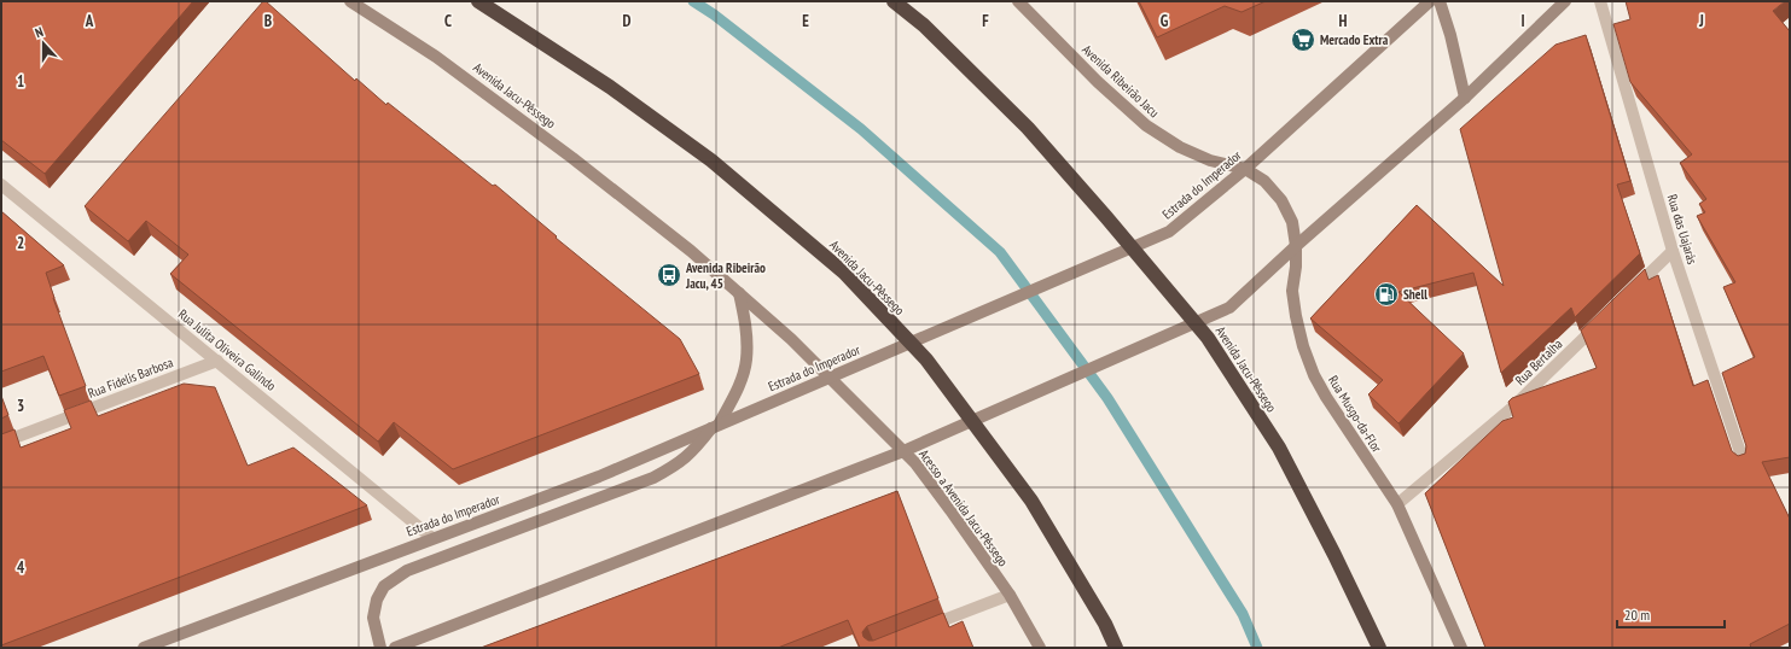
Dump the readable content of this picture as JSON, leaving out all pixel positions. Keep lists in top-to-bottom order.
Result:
{
  "streets": {
    "highway": ["Avenida Jacu-Pêssego"],
    "main road": [
      "Avenida Ribeirão Jacu",
      "Estrada do Imperador",
      "Rua Musgo-da-Flor",
      "Acesso a Avenida Jacu-Pêssego"
    ],
    "street": [
      "Rua das Uajarás",
      "Rua Julita Oliveira Galindo",
      "Rua Bertalha",
      "Rua Fidelis Barbosa"
    ]
  },
  "crossings": [
    ["Avenida Ribeirão Jacu", "Estrada do Imperador"],
    ["Avenida Ribeirão Jacu", "Rua Musgo-da-Flor"],
    ["Avenida Jacu-Pêssego", "Estrada do Imperador"],
    ["Avenida Jacu-Pêssego", "Acesso a Avenida Jacu-Pêssego"],
    ["Estrada do Imperador", "Rua Julita Oliveira Galindo"],
    ["Estrada do Imperador", "Rua Musgo-da-Flor"],
    ["Estrada do Imperador", "Acesso a Avenida Jacu-Pêssego"],
    ["Rua Julita Oliveira Galindo", "Rua Fidelis Barbosa"],
    ["Rua Bertalha", "Rua Musgo-da-Flor"]
  ],
  "places": {
    "supermarket": ["Mercado Extra"],
    "bus stop": ["Avenida Ribeirão Jacu, 45"],
    "fuel station": ["Shell"]
  },
  "scale_bar": "20 m",
  "north": "top",
  "grid": {
    "columns": [
      "A",
      "B",
      "C",
      "D",
      "E",
      "F",
      "G",
      "H",
      "I",
      "J"
    ],
    "rows": [
      "1",
      "2",
      "3",
      "4"
    ]
  }
}
